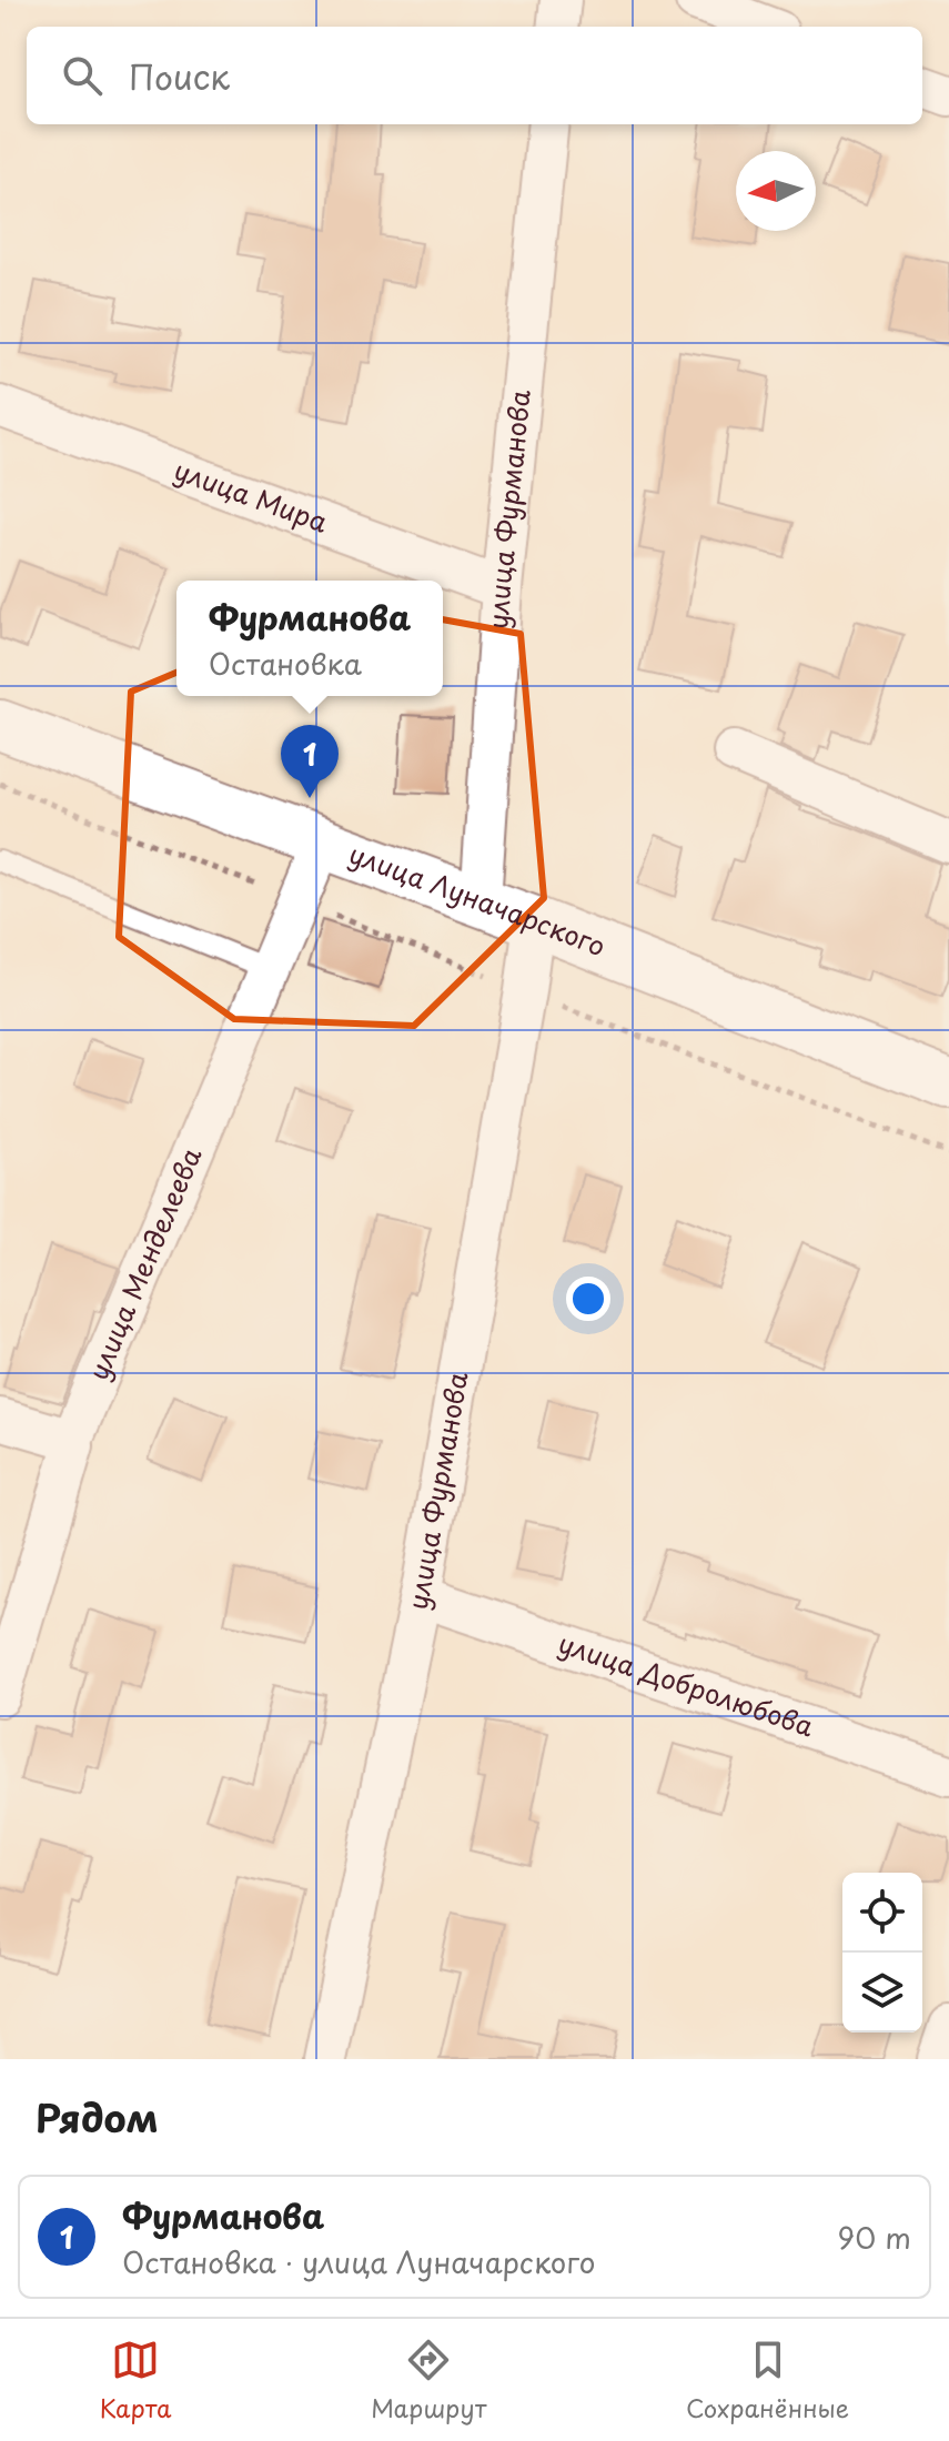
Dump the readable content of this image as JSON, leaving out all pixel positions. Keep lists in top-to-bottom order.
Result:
{
  "streets": {
    "main road": ["улица Луначарского"],
    "street": [
      "улица Мира",
      "улица Фурманова",
      "улица Менделеева",
      "улица Добролюбова"
    ]
  },
  "crossings": [
    ["улица Мира", "улица Фурманова"],
    ["улица Фурманова", "улица Луначарского"],
    ["улица Фурманова", "улица Добролюбова"],
    ["улица Луначарского", "улица Менделеева"]
  ],
  "north": "left",
  "page": {
    "search": "Поиск",
    "popup": ["Фурманова", "Остановка"],
    "pins": "1",
    "heading": "Рядом",
    "list": [
      {
        "mark": "1",
        "name": "Фурманова",
        "note": "Остановка · улица Луначарского",
        "value": "90 m"
      }
    ],
    "nav": ["Карта", "Маршрут", "Сохранённые"]
  }
}
